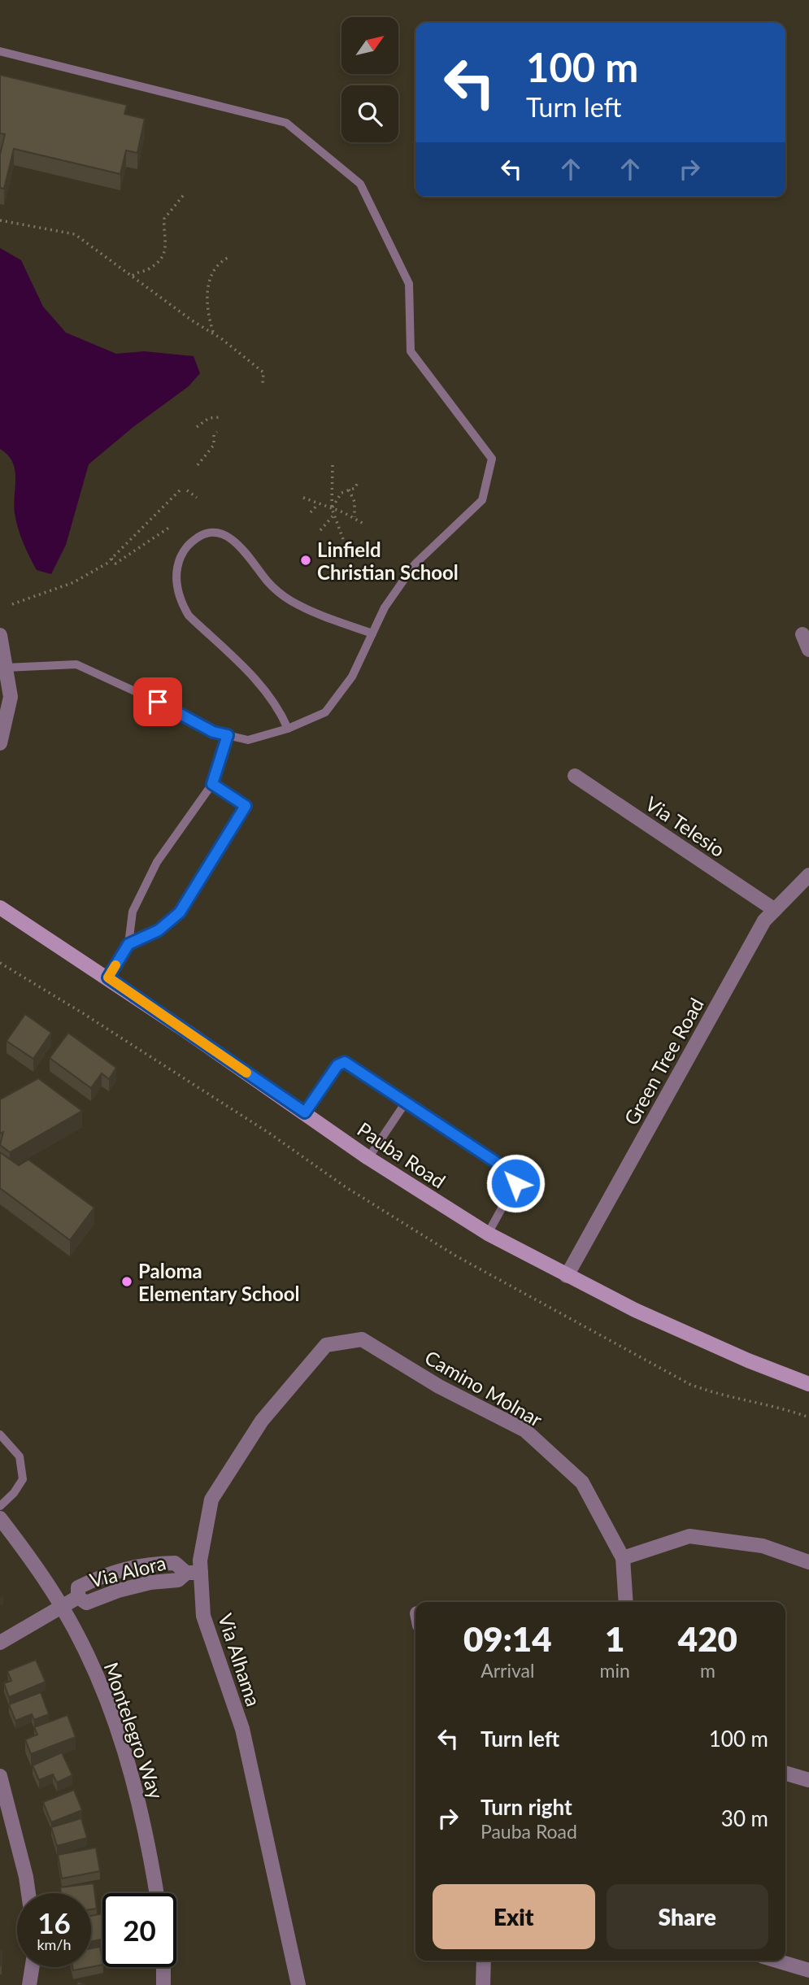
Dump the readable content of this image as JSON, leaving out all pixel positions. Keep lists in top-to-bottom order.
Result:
{
  "streets": {
    "main road": ["Pauba Road"],
    "street": [
      "Via Telesio",
      "Green Tree Road",
      "Camino Molnar",
      "Via Alora",
      "Via Alhama",
      "Montelegro Way"
    ]
  },
  "crossings": [
    ["Via Telesio", "Green Tree Road"],
    ["Green Tree Road", "Pauba Road"],
    ["Camino Molnar", "Via Alhama"],
    ["Via Alora", "Via Alhama"],
    ["Via Alora", "Montelegro Way"]
  ],
  "places": ["Linfield Christian School", "Paloma Elementary School"],
  "north": "top right",
  "page": {
    "turn": ["100 m", "Turn left"],
    "eta": [
      "09:14",
      "Arrival",
      "1",
      "min",
      "420",
      "m"
    ],
    "list": [
      {
        "name": "Turn left",
        "value": "100 m"
      },
      {
        "name": "Turn right",
        "note": "Pauba Road",
        "value": "30 m"
      }
    ],
    "buttons": ["Exit", "Share"],
    "speed": "16 km/h",
    "limit": "20"
  }
}
